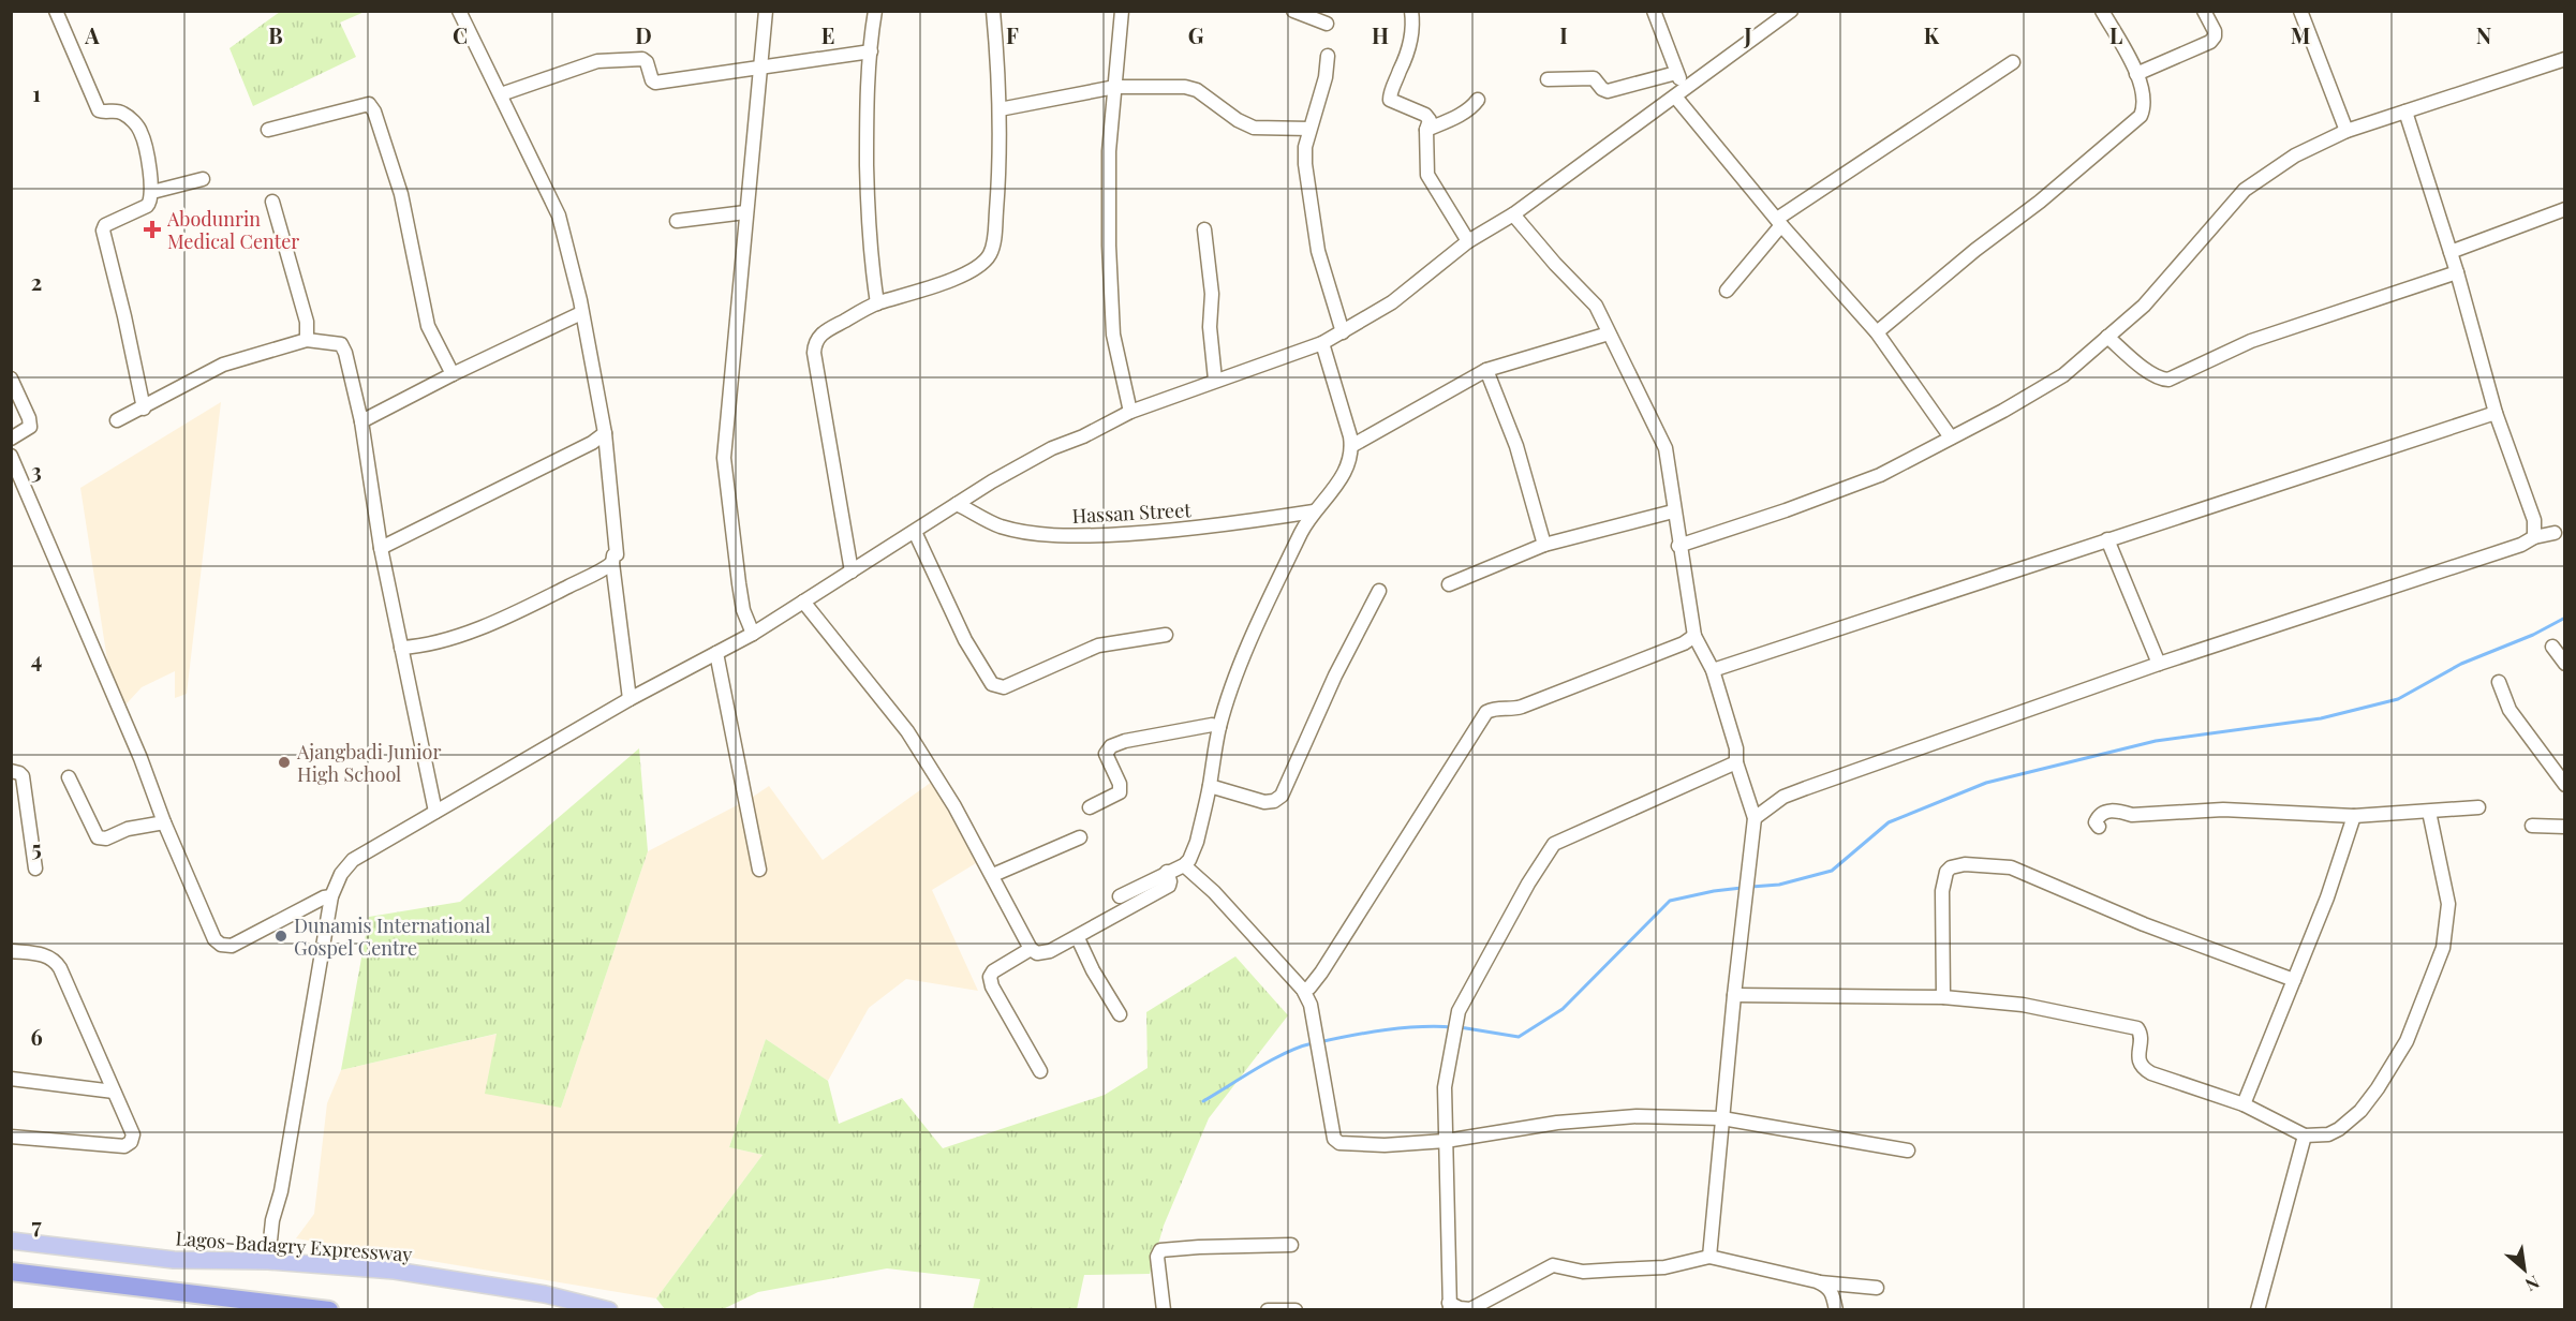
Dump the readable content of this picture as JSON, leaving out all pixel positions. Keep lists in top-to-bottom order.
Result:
{
  "streets": {
    "main road": ["Lagos-Badagry Expressway"],
    "street": ["Hassan Street"]
  },
  "places": {
    "health": ["Abodunrin Medical Center"],
    "other": ["Ajangbadi Junior High School", "Dunamis International Gospel Centre"]
  },
  "north": "bottom right",
  "grid": {
    "columns": [
      "A",
      "B",
      "C",
      "D",
      "E",
      "F",
      "G",
      "H",
      "I",
      "J",
      "K",
      "L",
      "M",
      "N"
    ],
    "rows": [
      "1",
      "2",
      "3",
      "4",
      "5",
      "6",
      "7"
    ]
  }
}
